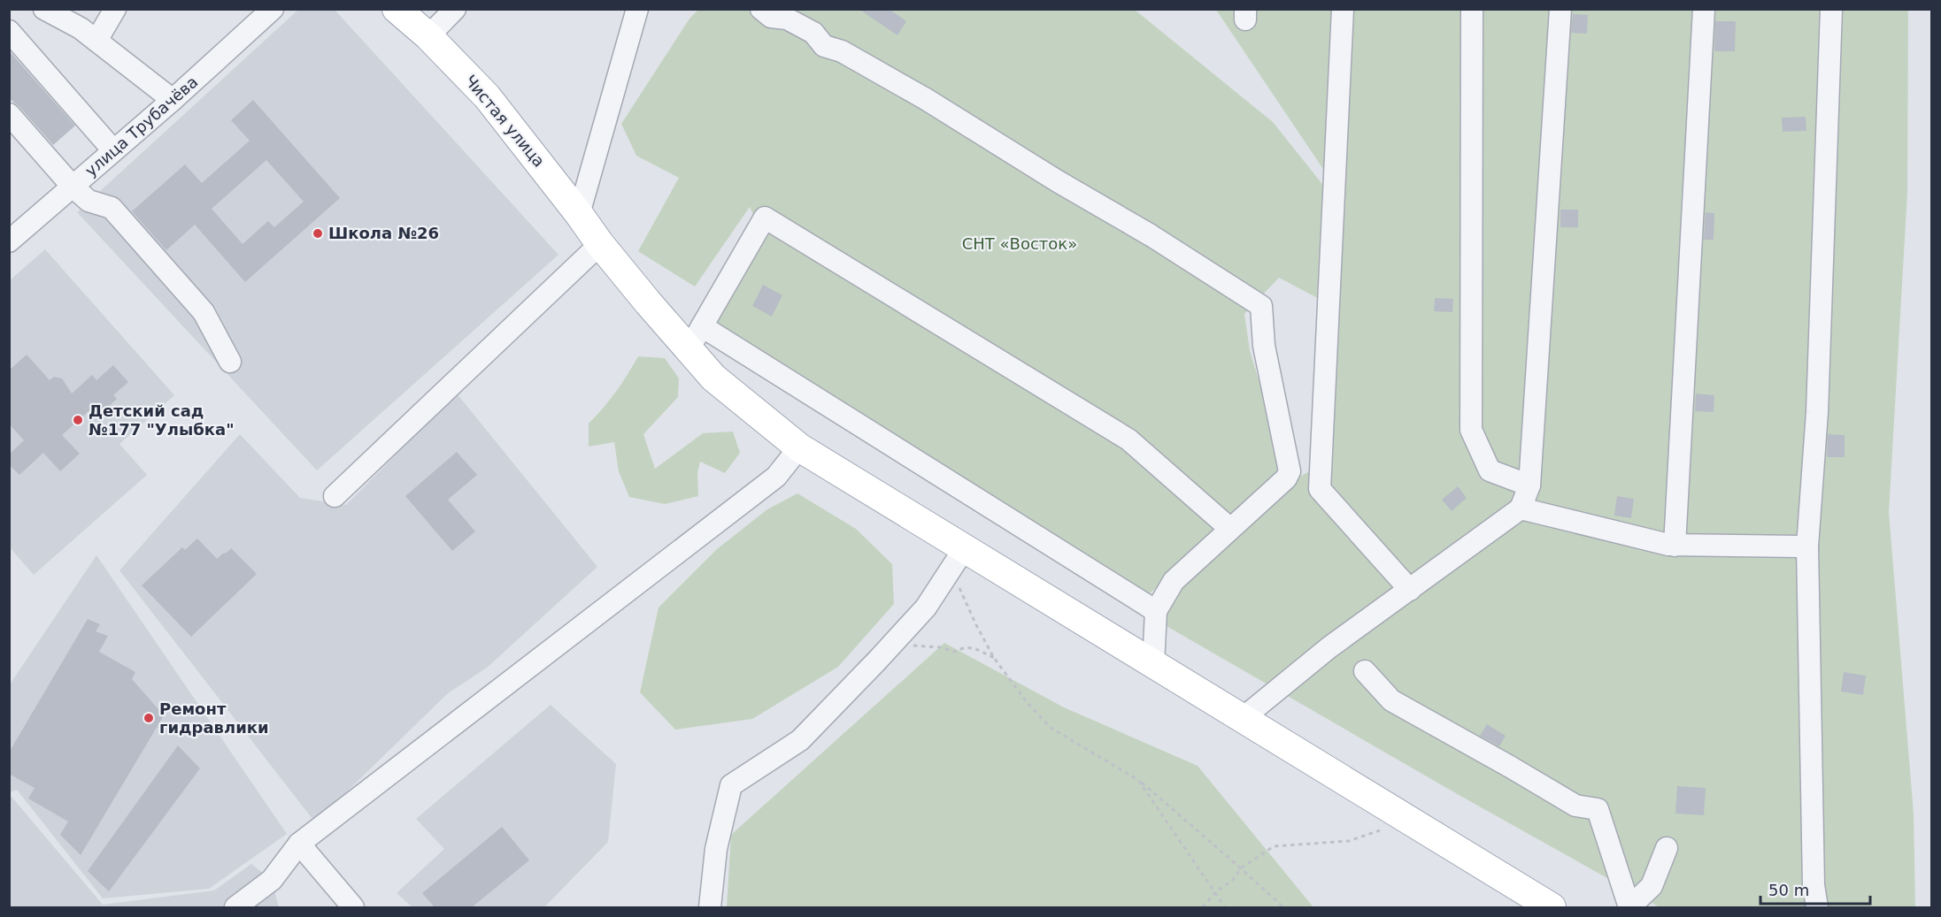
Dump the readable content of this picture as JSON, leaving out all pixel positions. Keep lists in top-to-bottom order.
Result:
{
  "streets": {
    "main road": ["Чистая улица"],
    "street": ["улица Трубачёва"]
  },
  "parks": ["СНТ «Восток»"],
  "places": ["Школа №26", "Детский сад №177 \"Улыбка\"", "Ремонт гидравлики"],
  "scale_bar": "50 m"
}
